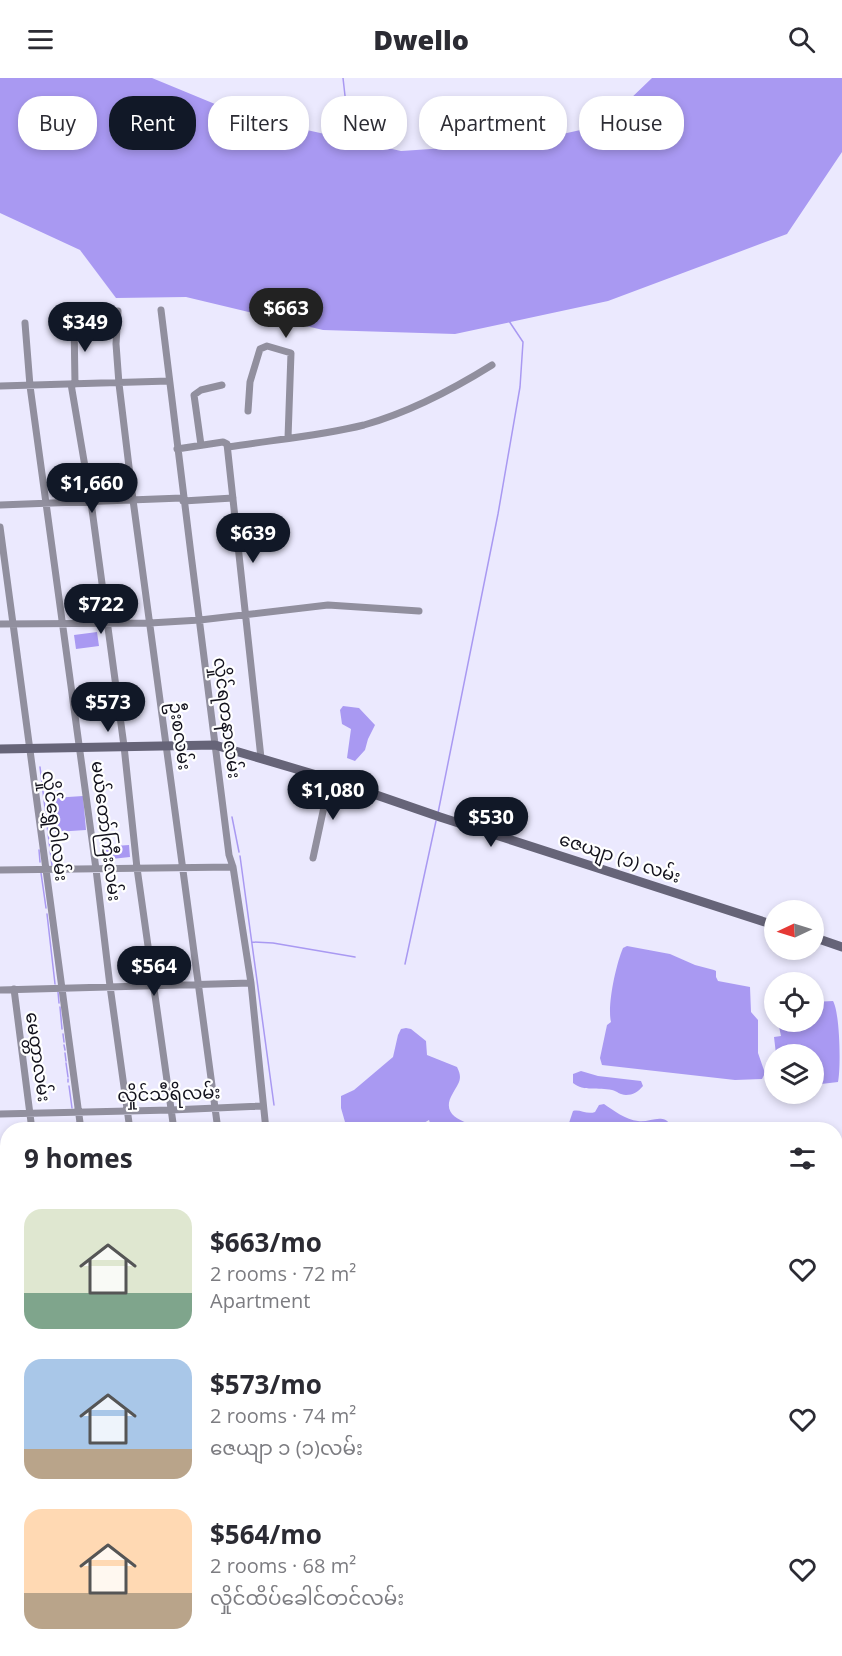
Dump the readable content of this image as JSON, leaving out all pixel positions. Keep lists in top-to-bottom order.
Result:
{
  "streets": {
    "street": [
      "လှိုင်ရတနာလမ်း",
      "ဦးစလမ်း",
      "လှိုင်ရွှေဝါလမ်း",
      "မယ်တော်ကြီးလမ်း",
      "ဇေယျာ (၁) လမ်း",
      "မေတ္တာလမ်း",
      "လှိုင်သီရိလမ်း"
    ]
  },
  "crossings": [
    ["လှိုင်ရတနာလမ်း", "ဇေယျာ (၁) လမ်း"],
    ["လှိုင်ရတနာလမ်း", "လှိုင်သီရိလမ်း"],
    ["ဦးစလမ်း", "ဇေယျာ (၁) လမ်း"],
    ["ဦးစလမ်း", "လှိုင်သီရိလမ်း"],
    ["လှိုင်ရွှေဝါလမ်း", "ဇေယျာ (၁) လမ်း"],
    ["လှိုင်ရွှေဝါလမ်း", "လှိုင်သီရိလမ်း"],
    ["မယ်တော်ကြီးလမ်း", "ဇေယျာ (၁) လမ်း"],
    ["မယ်တော်ကြီးလမ်း", "လှိုင်သီရိလမ်း"],
    ["မေတ္တာလမ်း", "လှိုင်သီရိလမ်း"]
  ],
  "north": "left",
  "page": {
    "header": "Dwello",
    "chip": [
      "Buy",
      "Rent",
      "Filters",
      "New",
      "Apartment",
      "House"
    ],
    "price": [
      "$663",
      "$349",
      "$1,660",
      "$639",
      "$722",
      "$573",
      "$1,080",
      "$530",
      "$564"
    ],
    "heading": "9 homes",
    "list": [
      {
        "name": "$663/mo",
        "note": "2 rooms · 72 m² · Apartment"
      },
      {
        "name": "$573/mo",
        "note": "2 rooms · 74 m² · ဇေယျာ ၁ (၁)လမ်း"
      },
      {
        "name": "$564/mo",
        "note": "2 rooms · 68 m² · လှိုင်ထိပ်ခေါင်တင်လမ်း"
      }
    ]
  }
}
